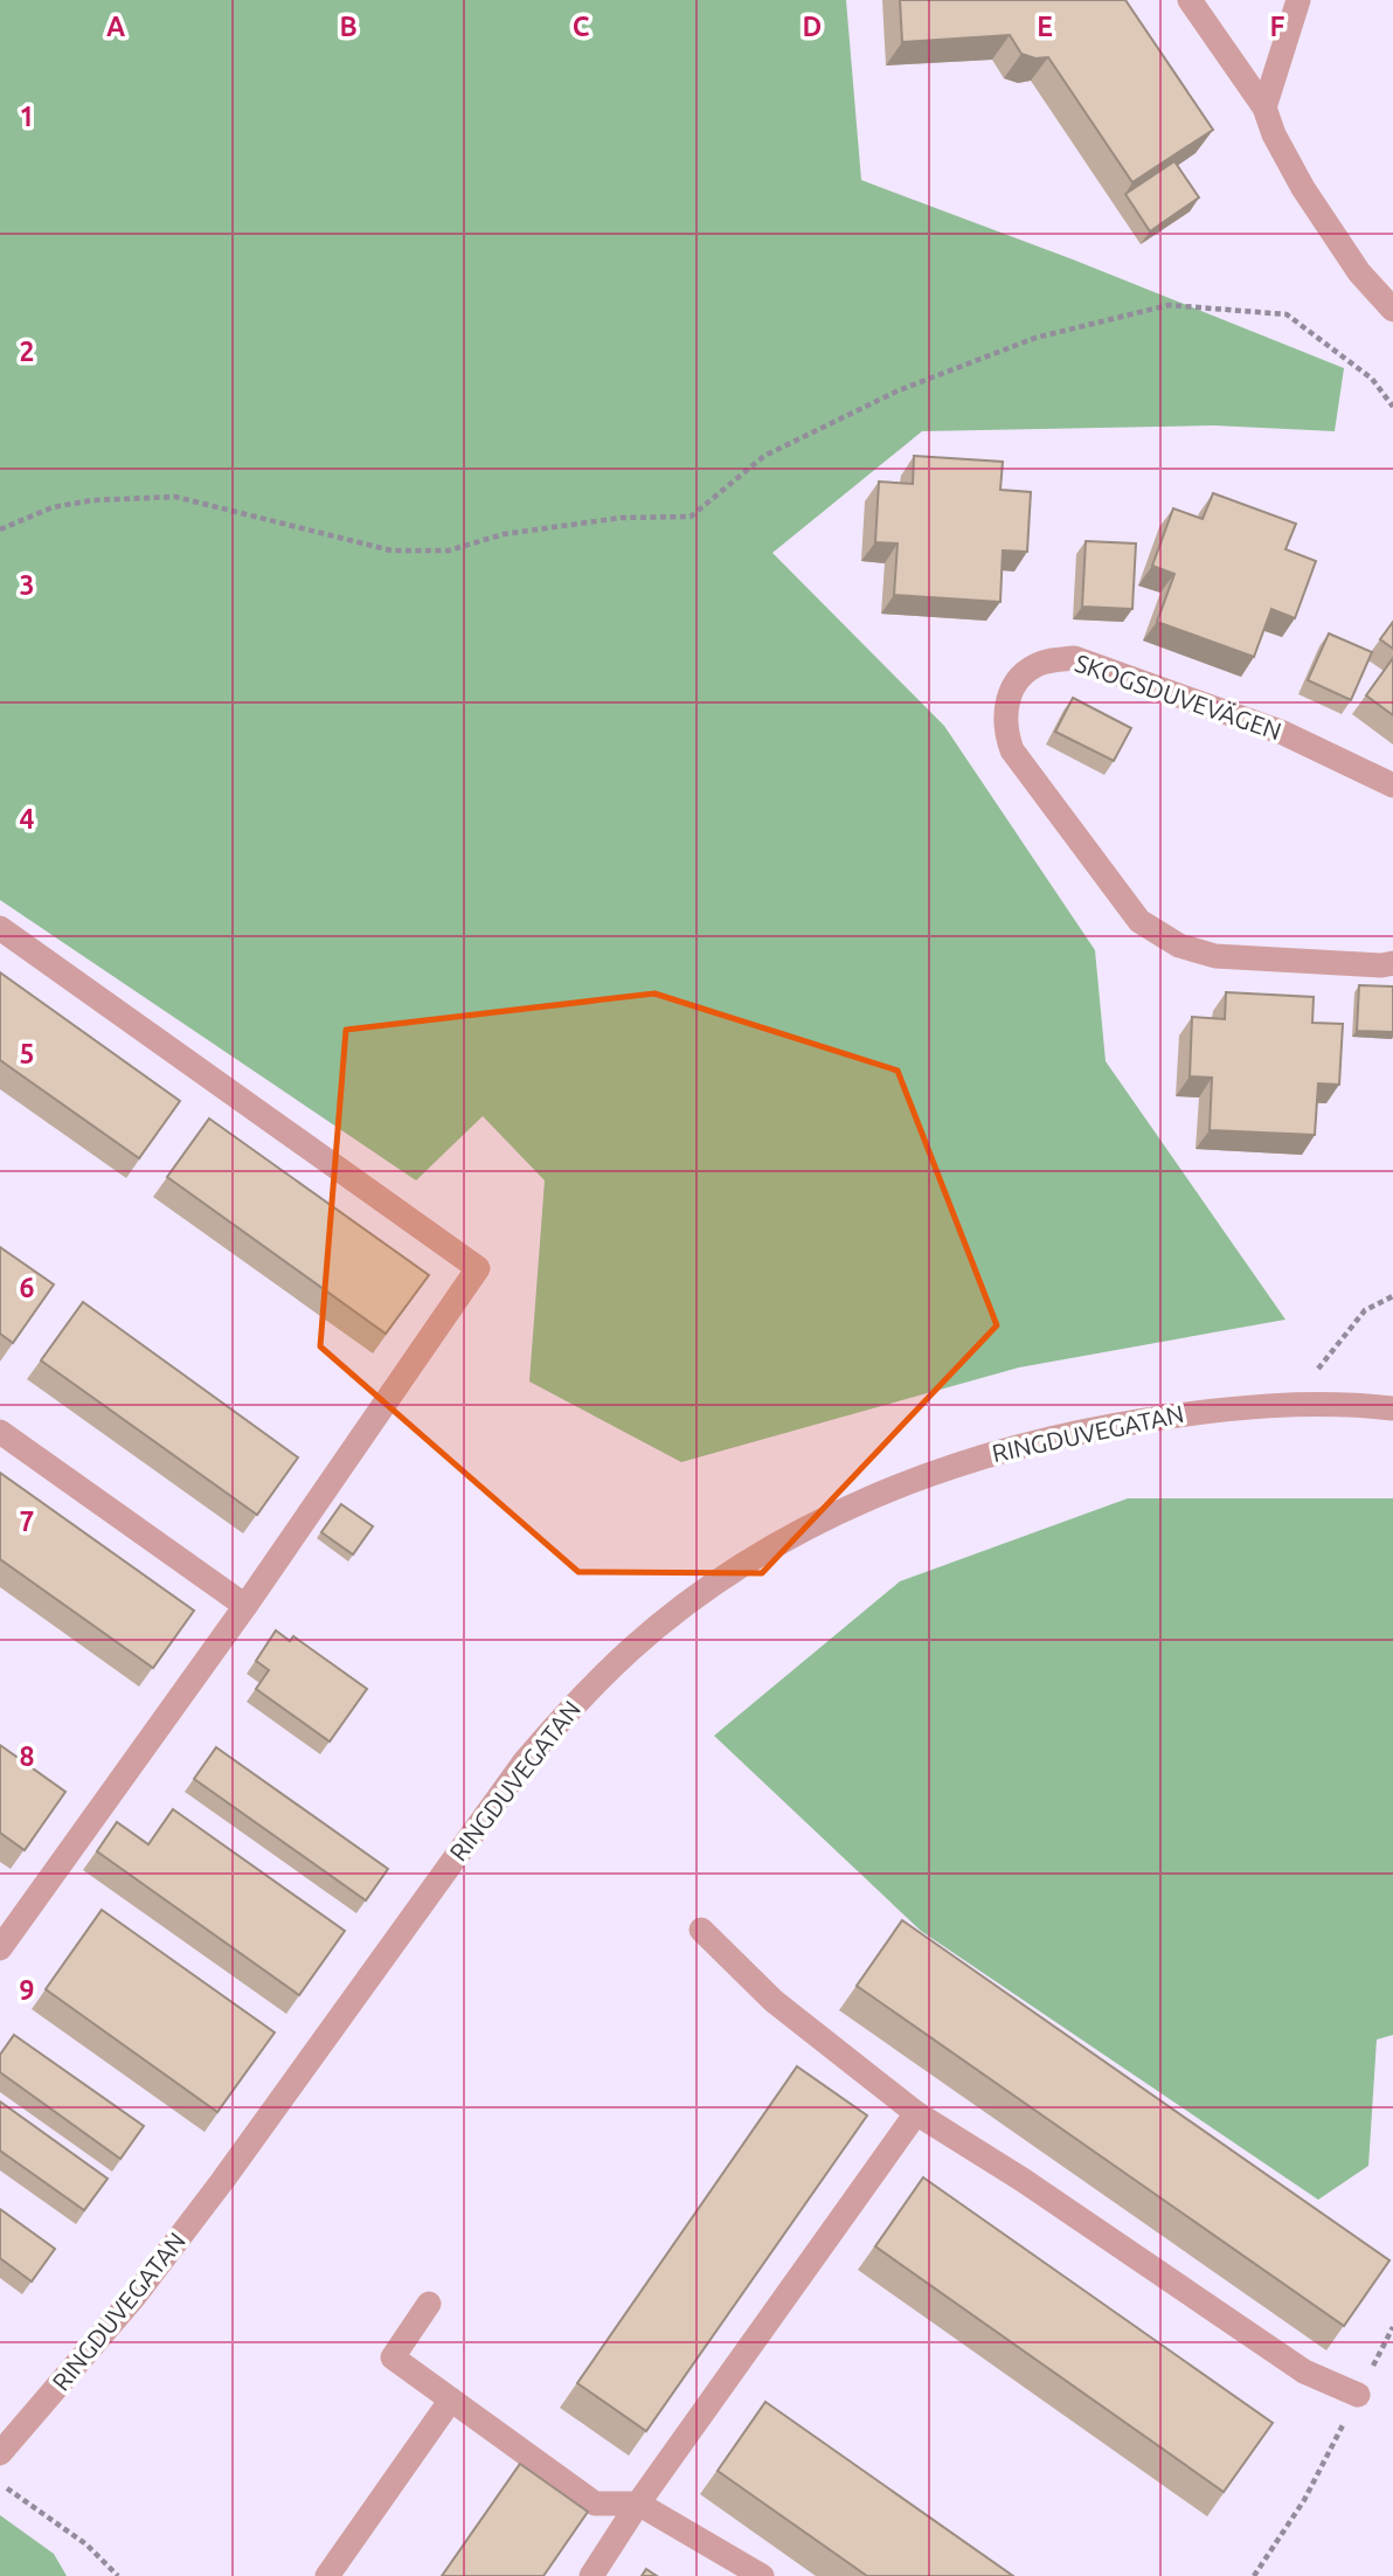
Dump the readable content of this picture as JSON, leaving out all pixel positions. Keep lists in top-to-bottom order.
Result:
{
  "streets": {
    "street": ["SKOGSDUVEVÄGEN", "RINGDUVEGATAN"]
  },
  "grid": {
    "columns": [
      "A",
      "B",
      "C",
      "D",
      "E",
      "F"
    ],
    "rows": [
      "1",
      "2",
      "3",
      "4",
      "5",
      "6",
      "7",
      "8",
      "9"
    ]
  }
}
